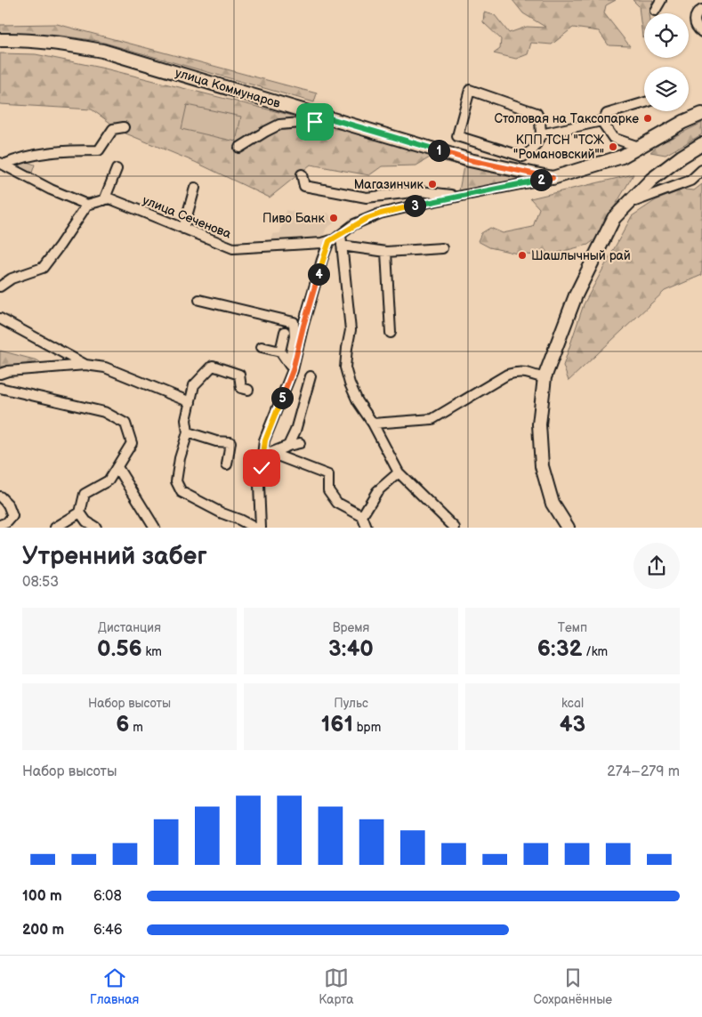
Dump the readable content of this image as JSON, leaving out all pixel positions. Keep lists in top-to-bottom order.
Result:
{
  "streets": {
    "main road": ["улица Коммунаров"],
    "street": ["улица Сеченова"]
  },
  "crossings": [
    ["улица Коммунаров", "улица Сеченова"]
  ],
  "places": [
    "Столовая на Таксопарке",
    "КПП ТСН \"ТСЖ \"Романовский\"\"",
    "Магазинчик",
    "Пиво Банк",
    "Шашлычный рай"
  ],
  "page": {
    "pins": [
      "1",
      "2",
      "3",
      "4",
      "5"
    ],
    "heading": ["Утренний забег", "08:53"],
    "stats": [
      ["Дистанция", "0.56 km"],
      ["Время", "3:40"],
      ["Темп", "6:32 /km"],
      ["Набор высоты", "6 m"],
      ["Пульс", "161 bpm"],
      ["kcal", "43"]
    ],
    "chart": ["Набор высоты", "274–279 m"],
    "list": [
      {
        "name": "100 m",
        "note": "6:08"
      },
      {
        "name": "200 m",
        "note": "6:46"
      }
    ],
    "tabs": ["Главная", "Карта", "Сохранённые"]
  }
}
